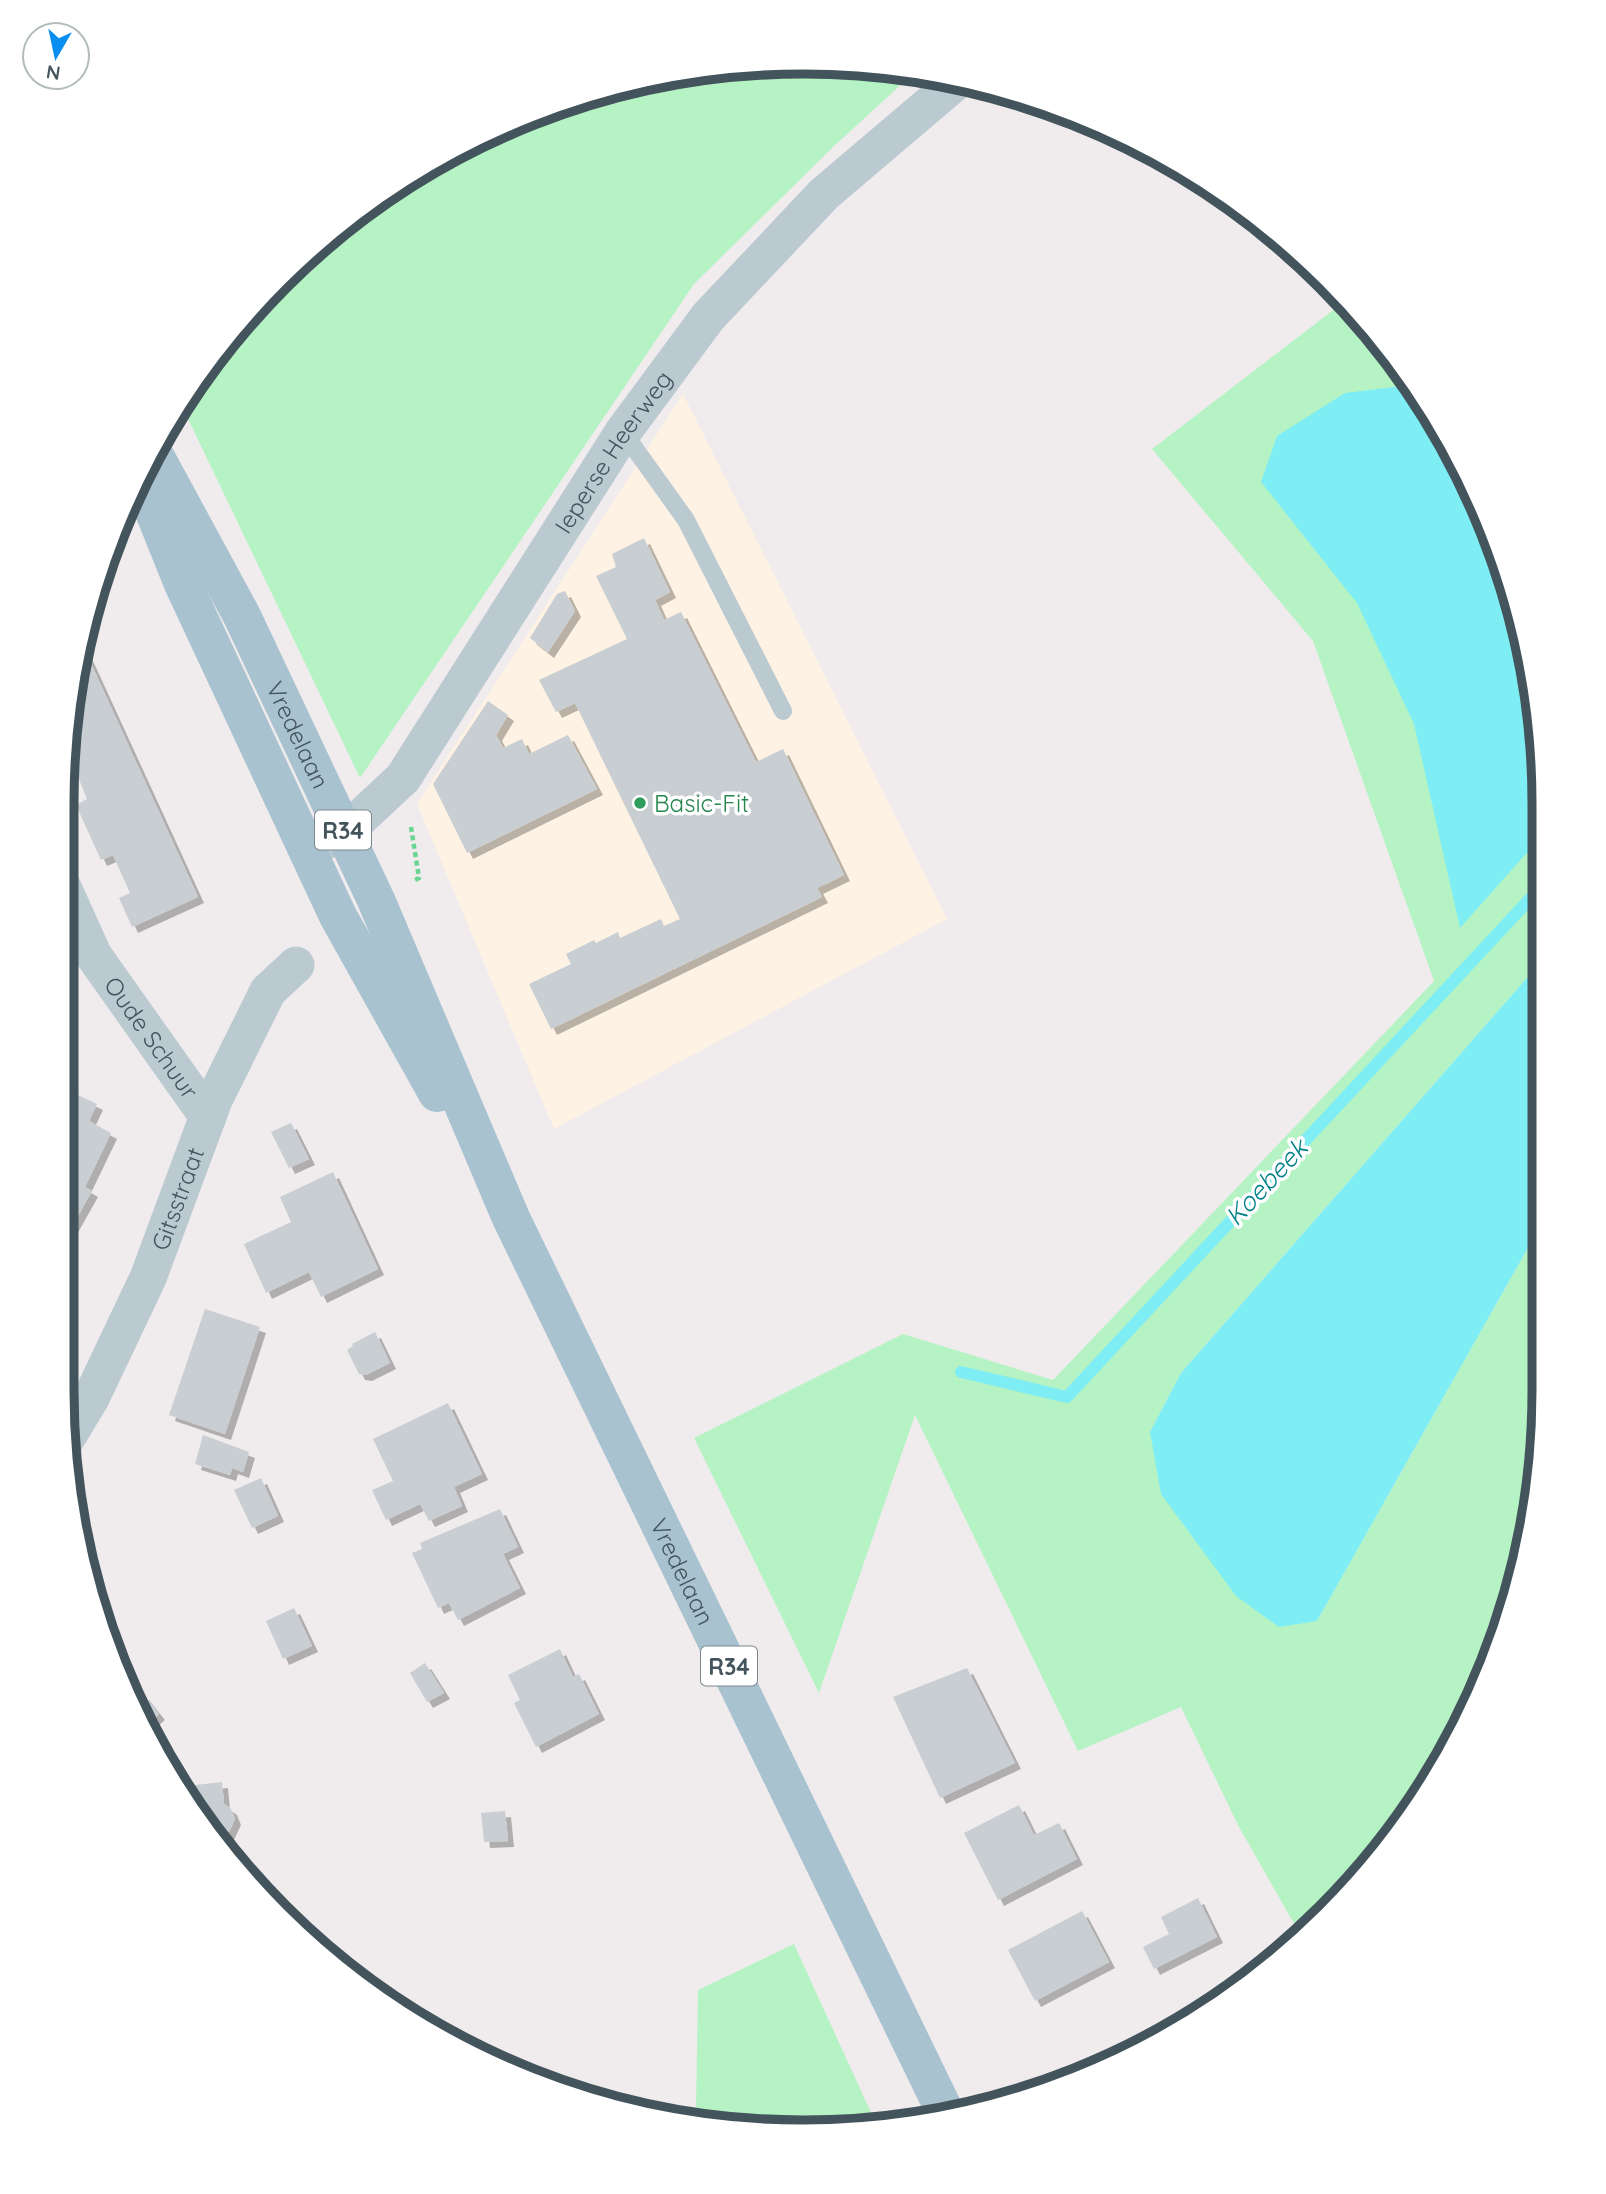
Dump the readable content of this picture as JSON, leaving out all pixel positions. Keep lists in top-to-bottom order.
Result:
{
  "streets": {
    "main road": ["Vredelaan", "R34"],
    "street": ["Ieperse Heerweg", "Oude Schuur", "Gitsstraat"]
  },
  "crossings": [
    ["Ieperse Heerweg", "Vredelaan"],
    ["Oude Schuur", "Gitsstraat"]
  ],
  "water": ["Koebeek"],
  "places": ["Basic-Fit"],
  "north": "bottom"
}
